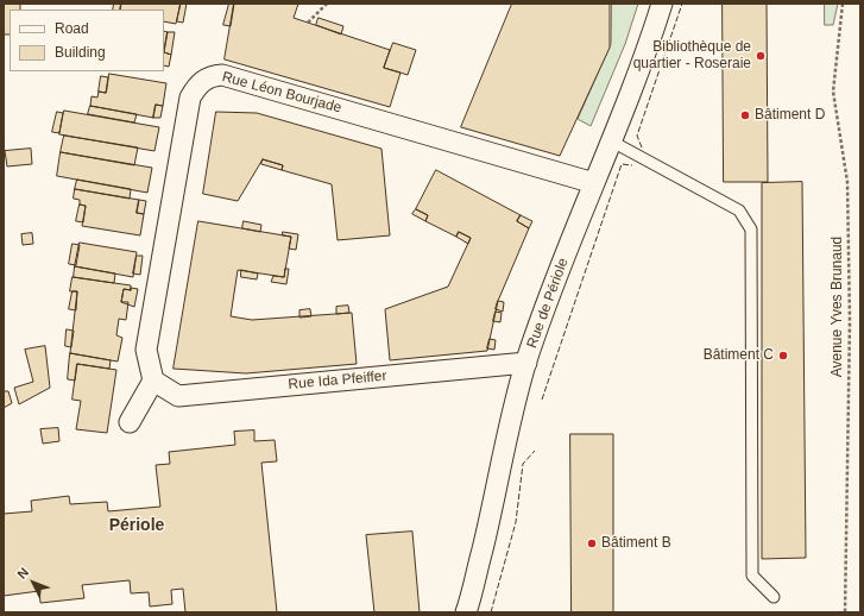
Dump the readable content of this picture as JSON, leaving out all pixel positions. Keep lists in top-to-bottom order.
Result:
{
  "streets": {
    "street": ["Rue Léon Bourjade", "Rue de Périole", "Rue Ida Pfeiffer"],
    "path": ["Avenue Yves Brunaud"]
  },
  "crossings": [
    ["Rue Léon Bourjade", "Rue de Périole"],
    ["Rue Léon Bourjade", "Rue Ida Pfeiffer"],
    ["Rue de Périole", "Rue Ida Pfeiffer"]
  ],
  "districts": ["Périole"],
  "places": [
    "Bibliothèque de quartier - Roseraie",
    "Bâtiment D",
    "Bâtiment C",
    "Bâtiment B"
  ],
  "legend": ["Road", "Building"],
  "north": "top left"
}
